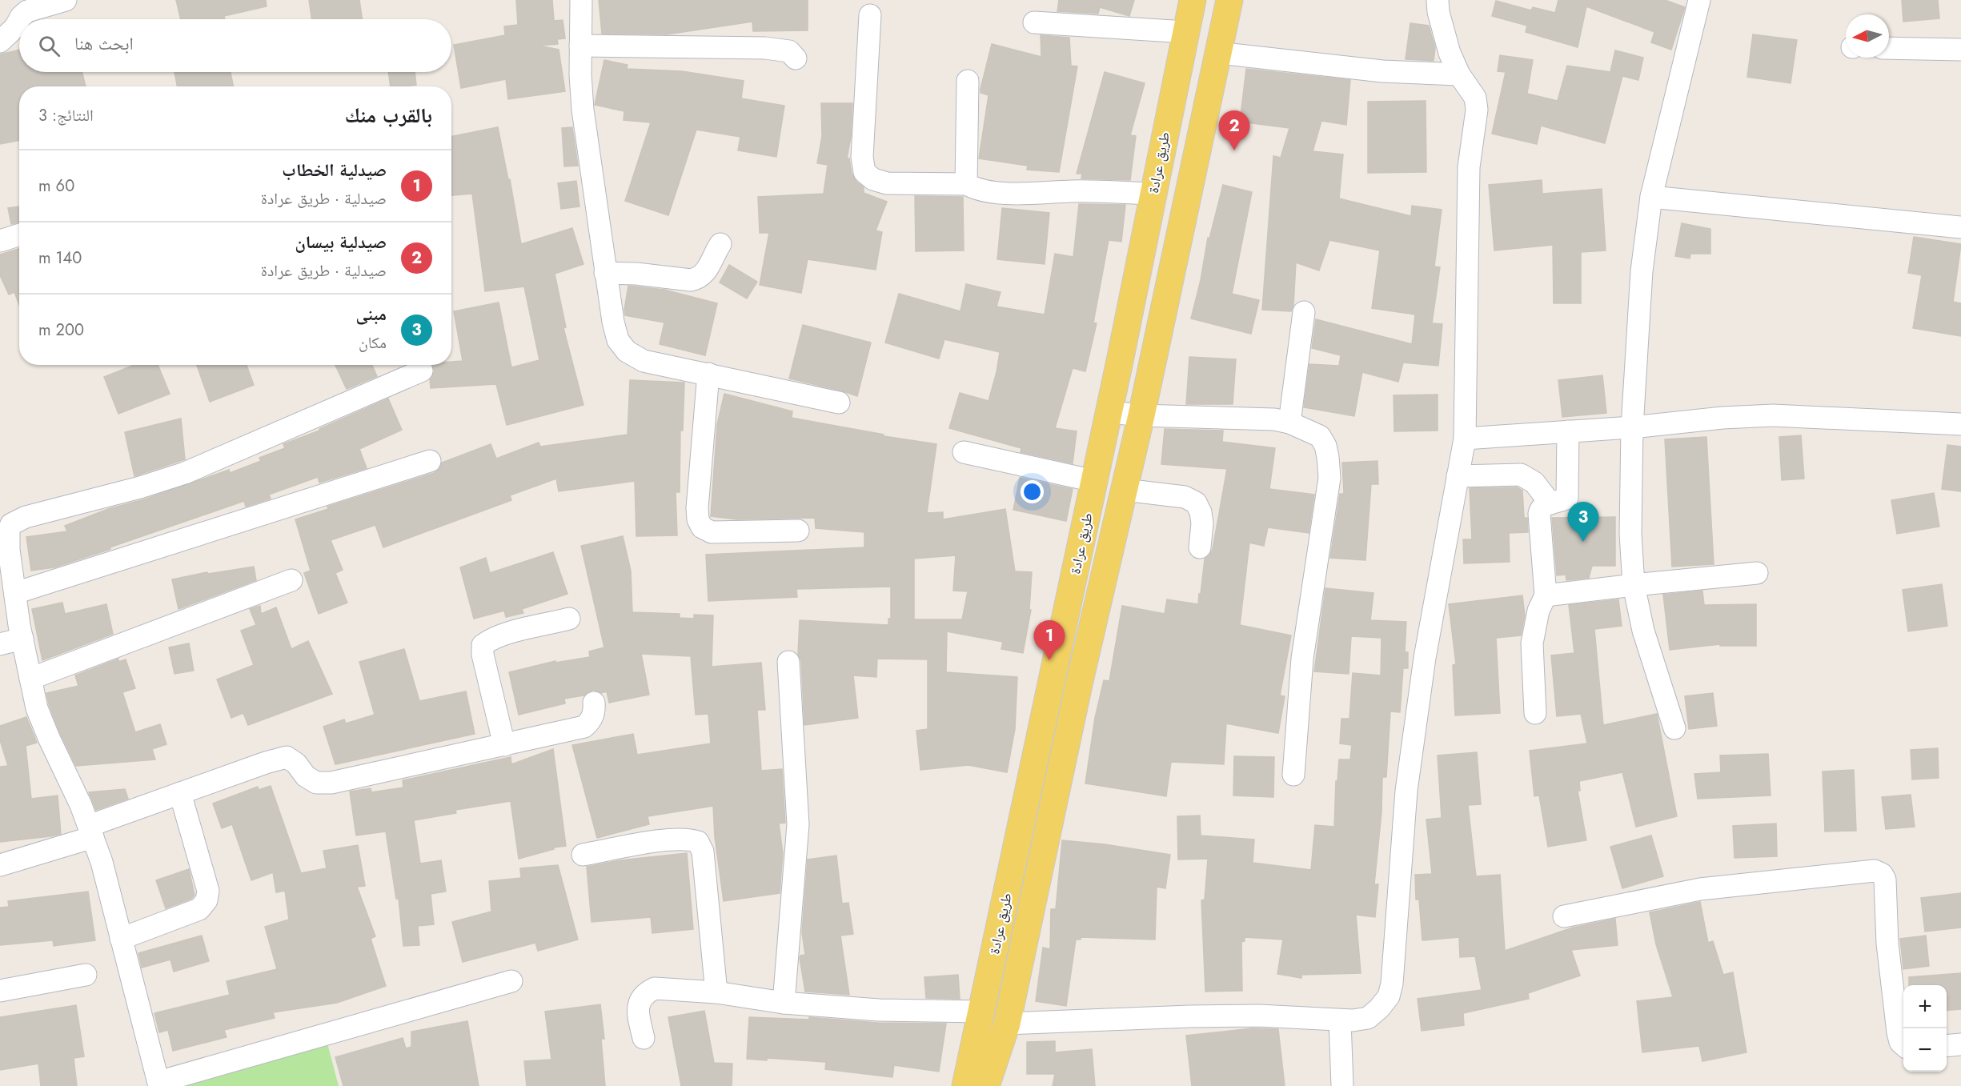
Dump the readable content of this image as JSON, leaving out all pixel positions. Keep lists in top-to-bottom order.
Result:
{
  "streets": {
    "main road": ["طريق عرادة"]
  },
  "north": "left",
  "page": {
    "search": "ابحث هنا",
    "heading": ["بالقرب منك", "النتائج: 3"],
    "pins": ["2", "3", "1"],
    "list": [
      {
        "mark": "1",
        "name": "صيدلية الخطاب",
        "note": "صيدلية · طريق عرادة",
        "value": "60 m"
      },
      {
        "mark": "2",
        "name": "صيدلية بيسان",
        "note": "صيدلية · طريق عرادة",
        "value": "140 m"
      },
      {
        "mark": "3",
        "name": "مبنى",
        "note": "مكان",
        "value": "200 m"
      }
    ],
    "map_buttons": ["+", "−"]
  }
}
